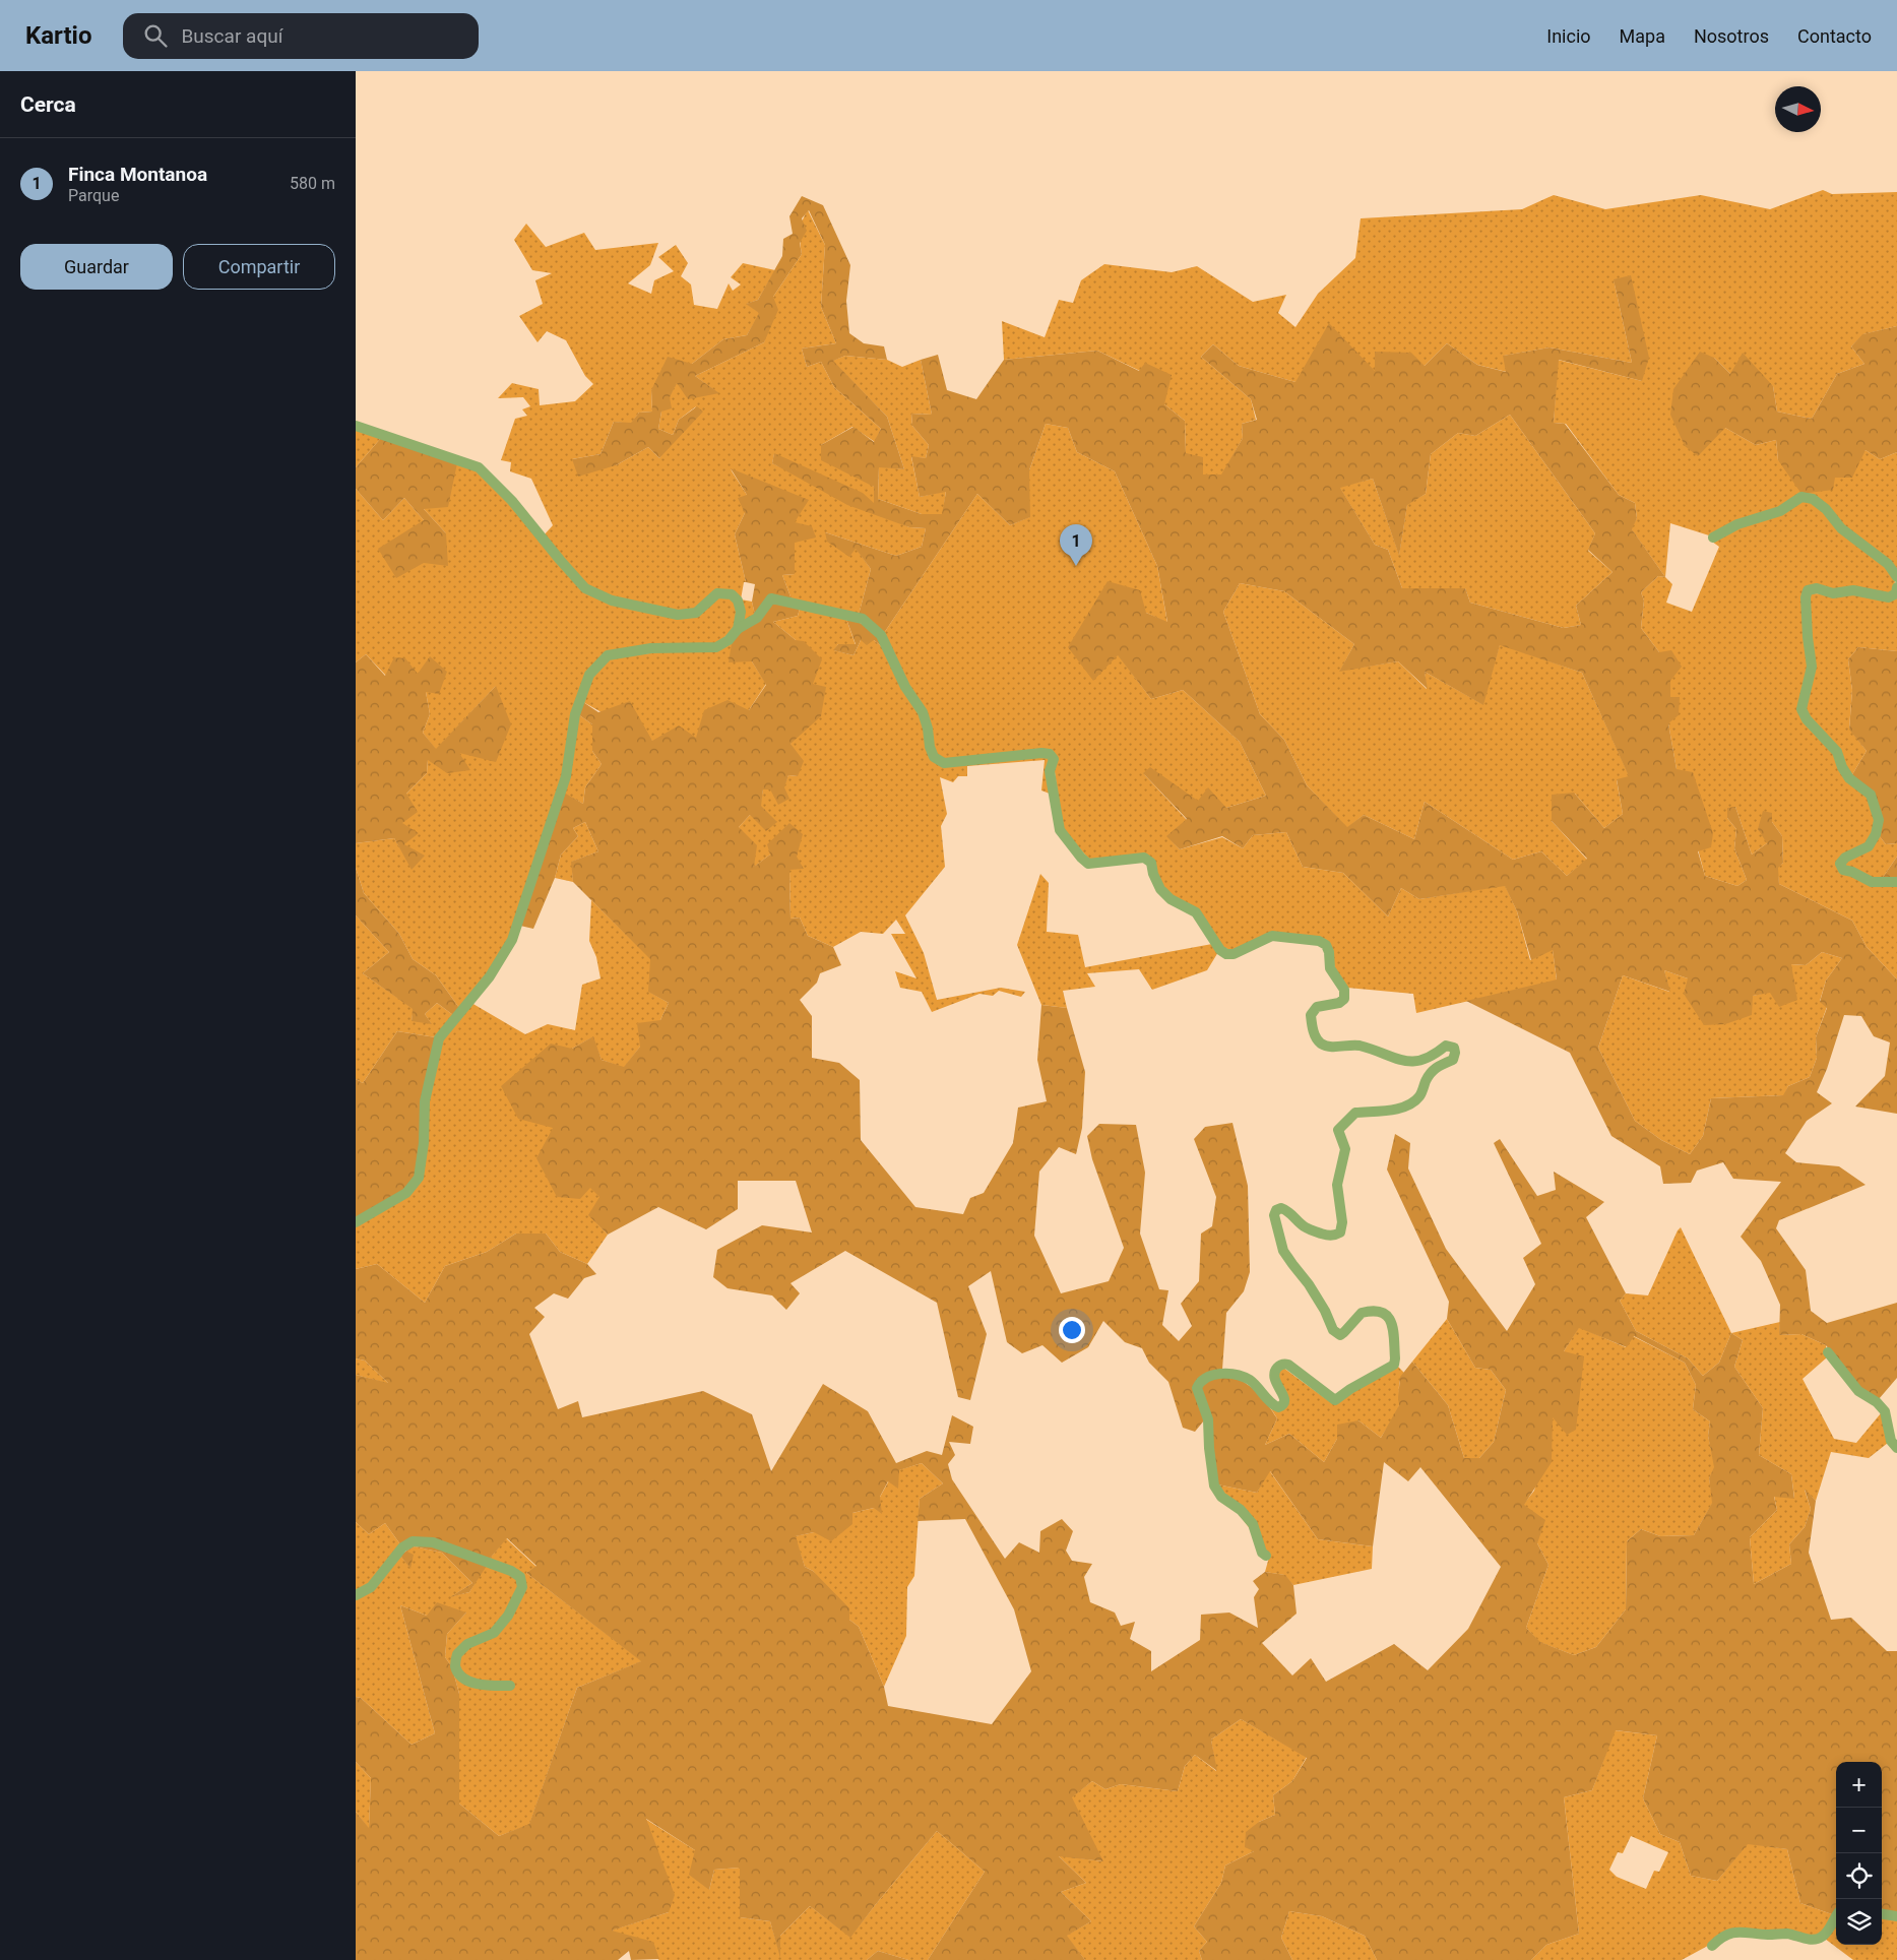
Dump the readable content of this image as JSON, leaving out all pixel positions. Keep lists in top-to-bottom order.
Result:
{
  "north": "right",
  "page": {
    "header": "Kartio",
    "search": "Buscar aquí",
    "nav": [
      "Inicio",
      "Mapa",
      "Nosotros",
      "Contacto"
    ],
    "heading": "Cerca",
    "list": [
      {
        "mark": "1",
        "name": "Finca Montanoa",
        "note": "Parque",
        "value": "580 m"
      }
    ],
    "buttons": ["Guardar", "Compartir"],
    "pins": "1",
    "map_buttons": ["+", "−"]
  }
}
